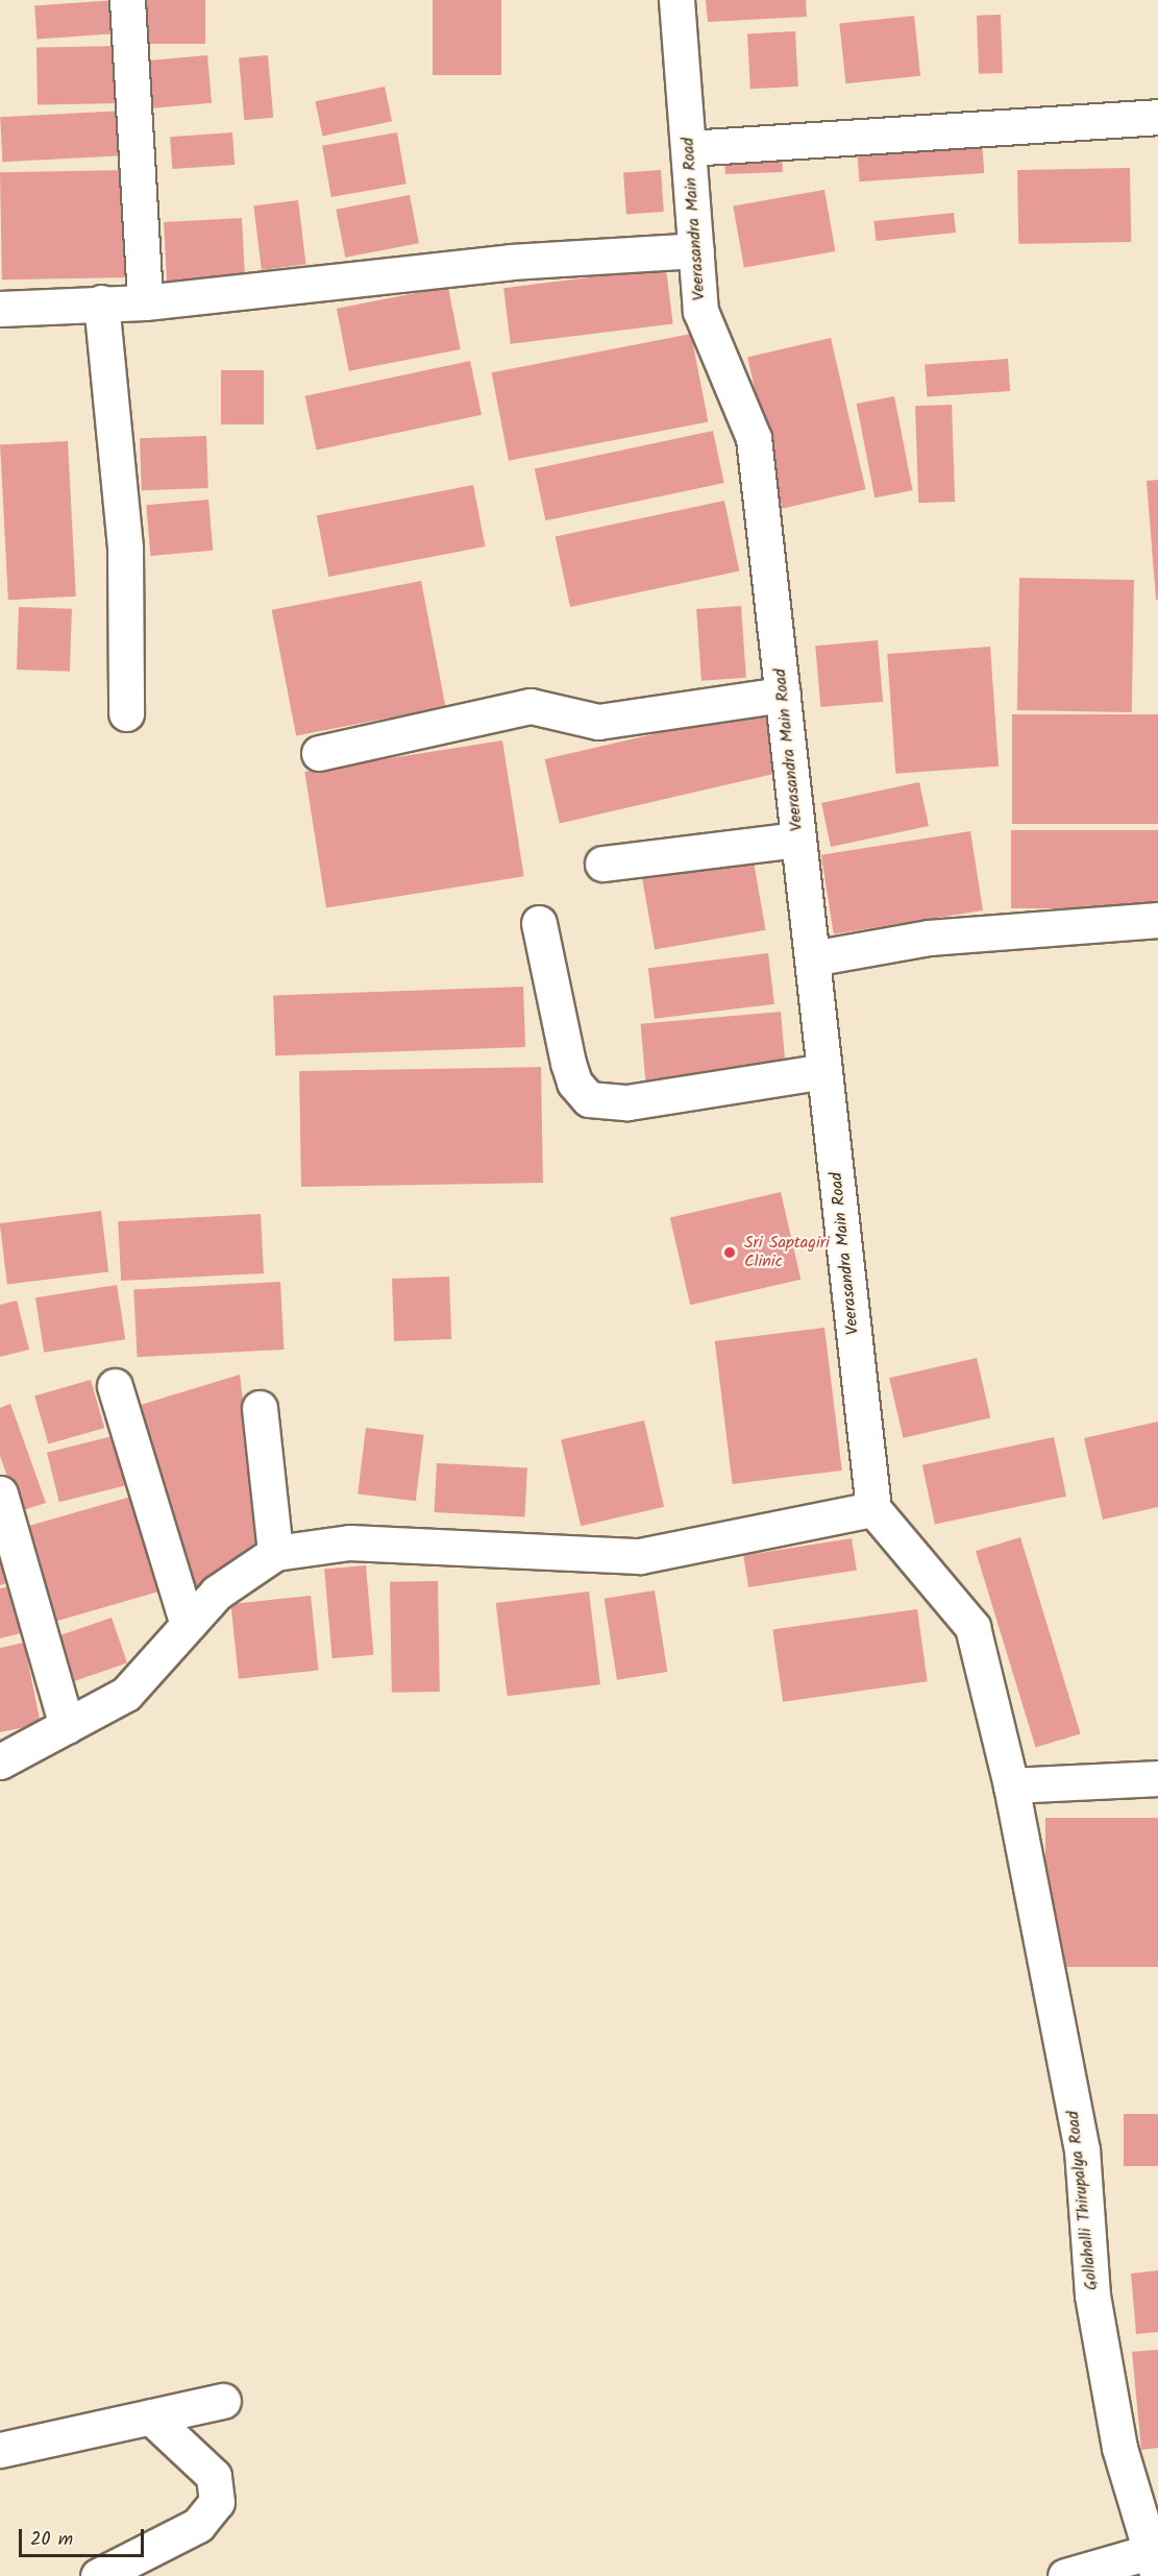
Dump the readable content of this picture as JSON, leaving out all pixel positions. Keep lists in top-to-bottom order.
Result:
{
  "streets": {
    "street": ["Veerasandra Main Road", "Gollahalli Thirupalya Road"]
  },
  "crossings": [
    ["Veerasandra Main Road", "Gollahalli Thirupalya Road"]
  ],
  "places": ["Sri Saptagiri Clinic"],
  "scale_bar": "20 m"
}
